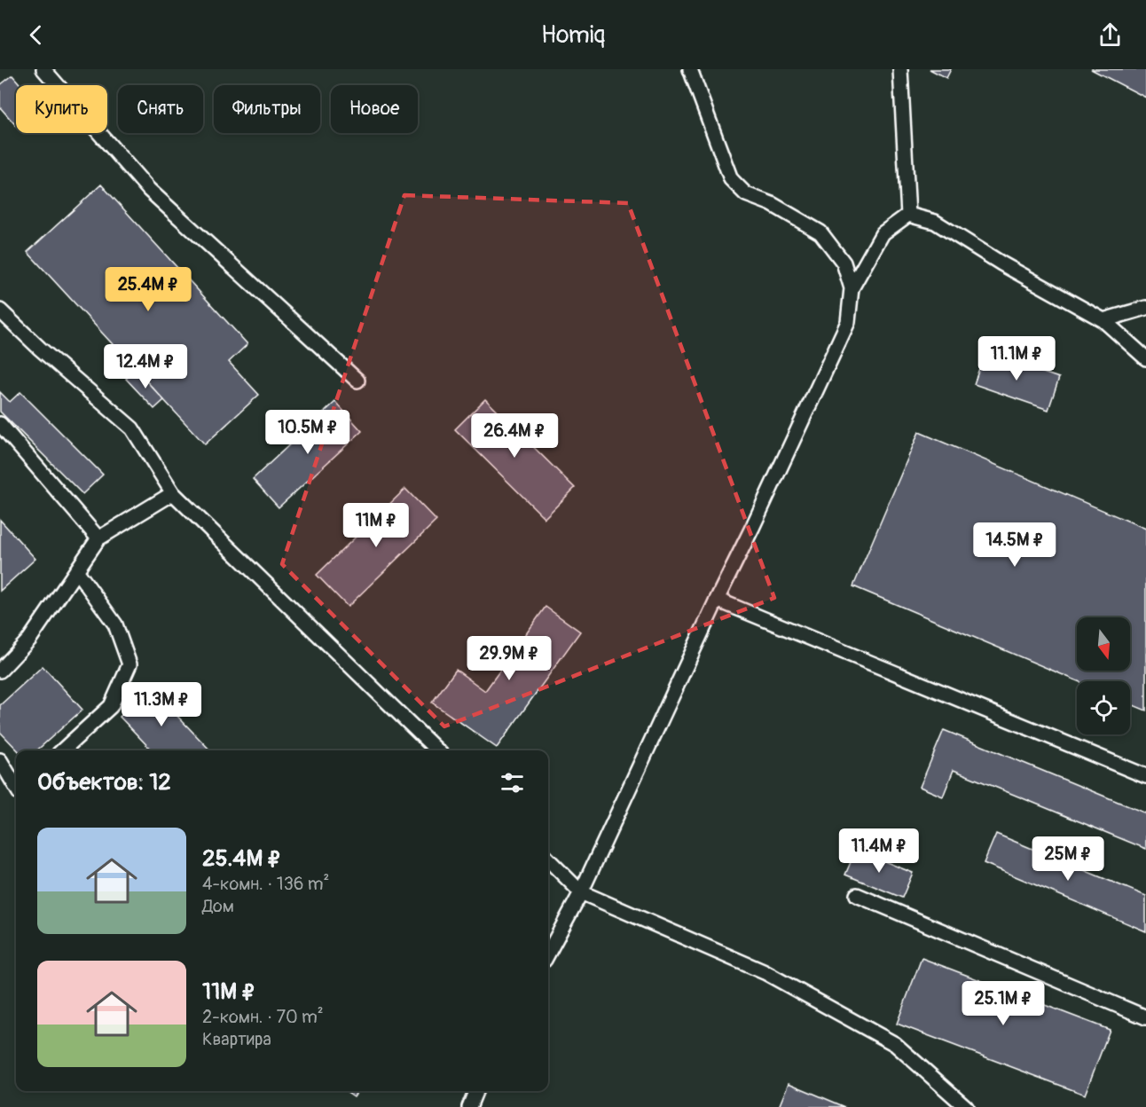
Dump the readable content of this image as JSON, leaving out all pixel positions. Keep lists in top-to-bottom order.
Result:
{
  "north": "bottom",
  "page": {
    "header": "Homiq",
    "chip": [
      "Купить",
      "Снять",
      "Фильтры",
      "Новое"
    ],
    "price": [
      "25.4M ₽",
      "11.1M ₽",
      "12.4M ₽",
      "10.5M ₽",
      "26.4M ₽",
      "11M ₽",
      "14.5M ₽",
      "29.9M ₽",
      "11.3M ₽",
      "11.4M ₽",
      "25M ₽",
      "25.1M ₽"
    ],
    "heading": "Объектов: 12",
    "list": [
      {
        "name": "25.4M ₽",
        "note": "4-комн. · 136 m² · Дом"
      },
      {
        "name": "11M ₽",
        "note": "2-комн. · 70 m² · Квартира"
      }
    ]
  }
}
